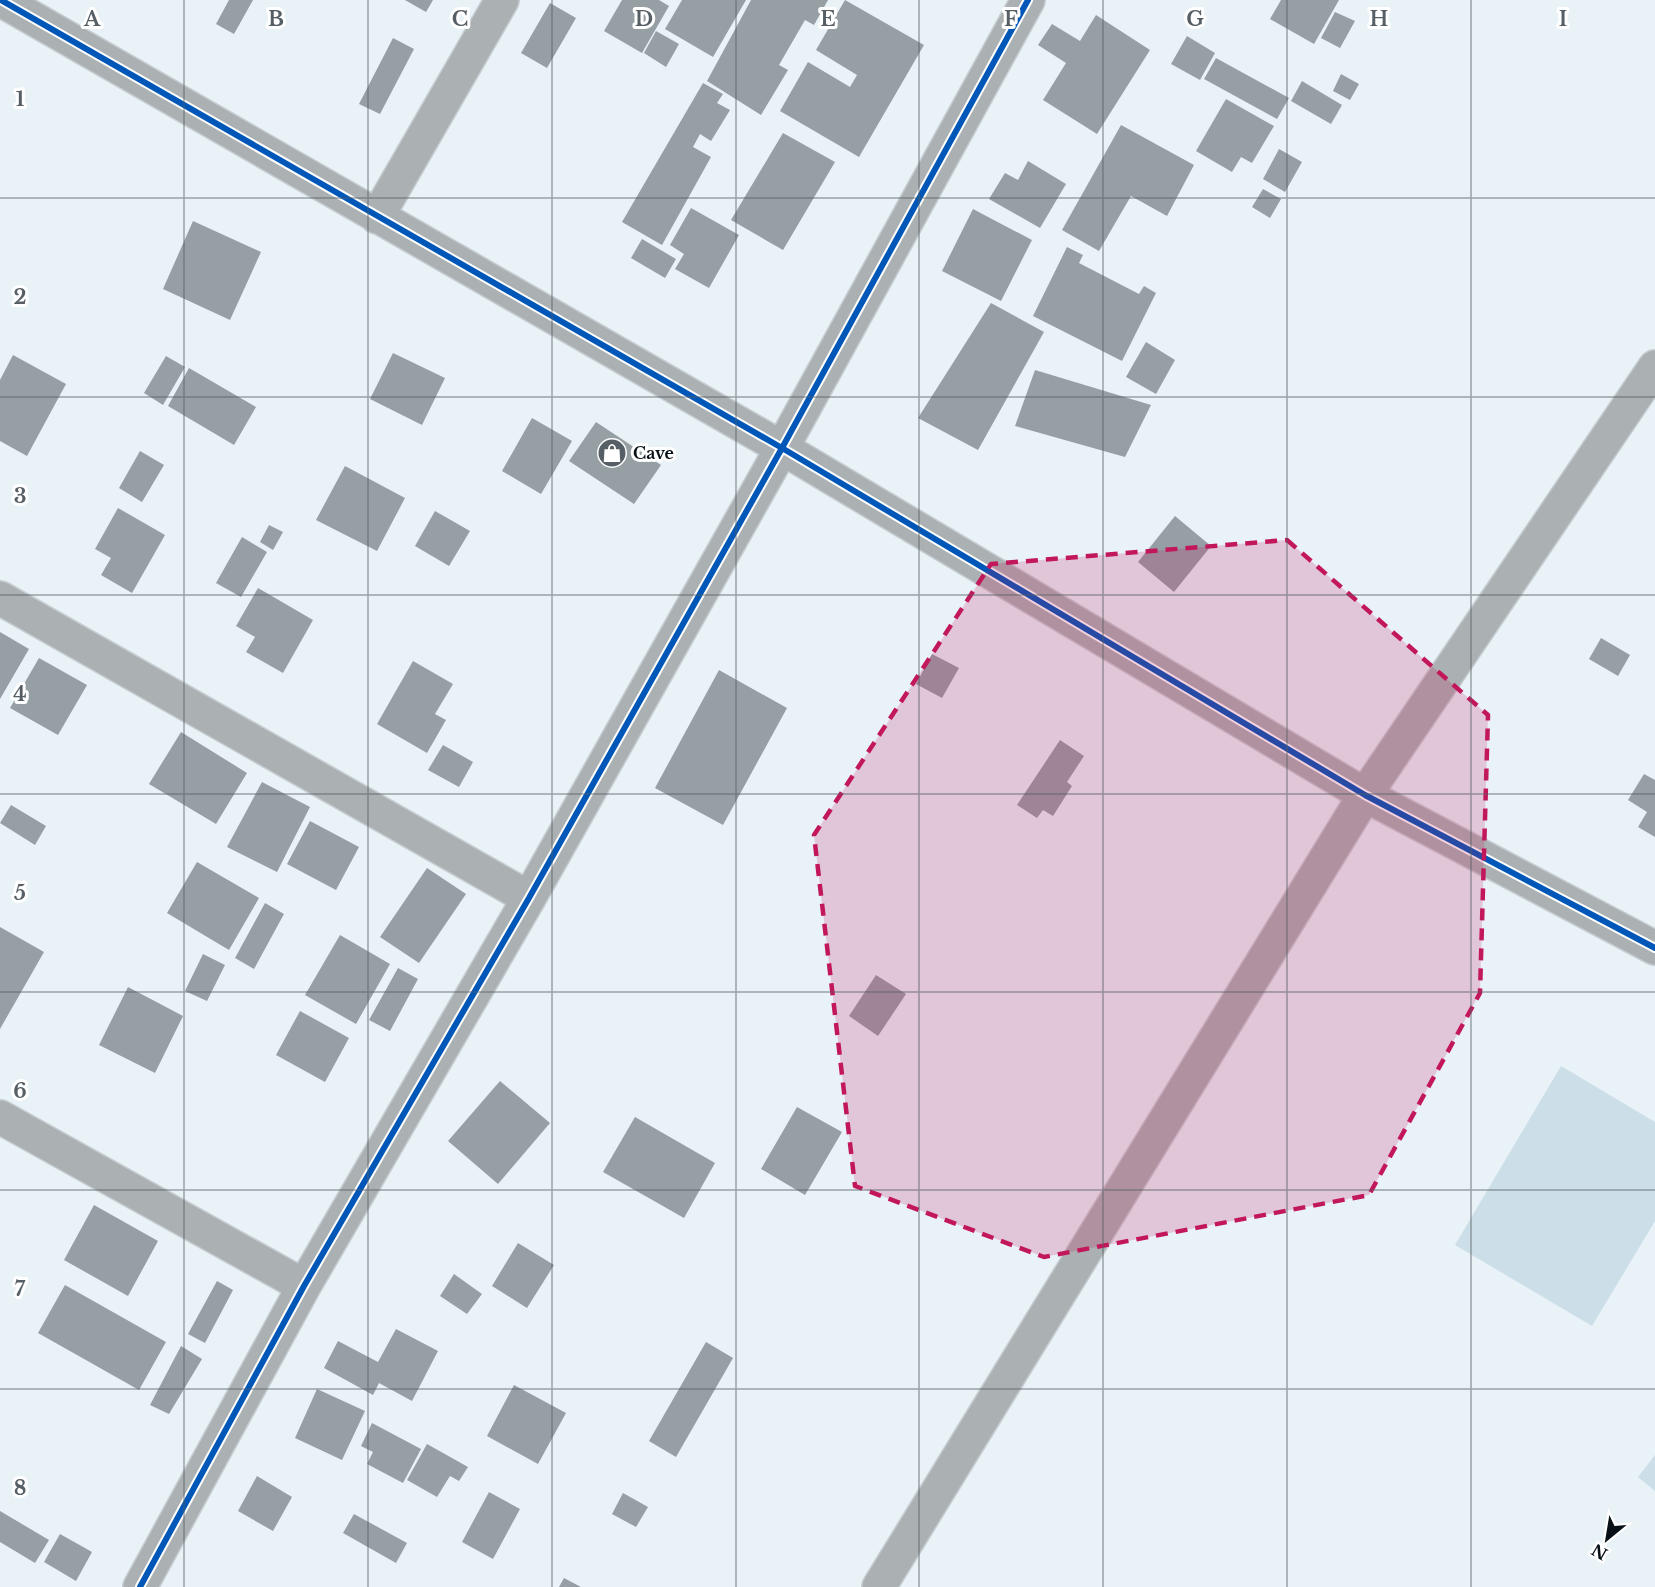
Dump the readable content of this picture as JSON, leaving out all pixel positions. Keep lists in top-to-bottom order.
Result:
{
  "places": {
    "shop": ["Cave"]
  },
  "north": "bottom left",
  "grid": {
    "columns": [
      "A",
      "B",
      "C",
      "D",
      "E",
      "F",
      "G",
      "H",
      "I"
    ],
    "rows": [
      "1",
      "2",
      "3",
      "4",
      "5",
      "6",
      "7",
      "8"
    ]
  }
}
